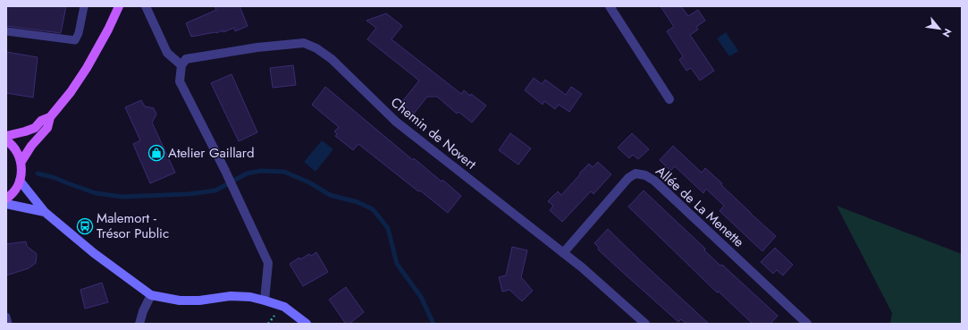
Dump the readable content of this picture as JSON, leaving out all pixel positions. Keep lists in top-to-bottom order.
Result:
{
  "streets": {
    "street": ["Chemin de Novert", "Allée de La Menette"]
  },
  "crossings": [
    ["Chemin de Novert", "Allée de La Menette"]
  ],
  "places": {
    "shop": ["Atelier Gaillard"],
    "bus stop": ["Malemort - Trésor Public"]
  },
  "north": "bottom right"
}
